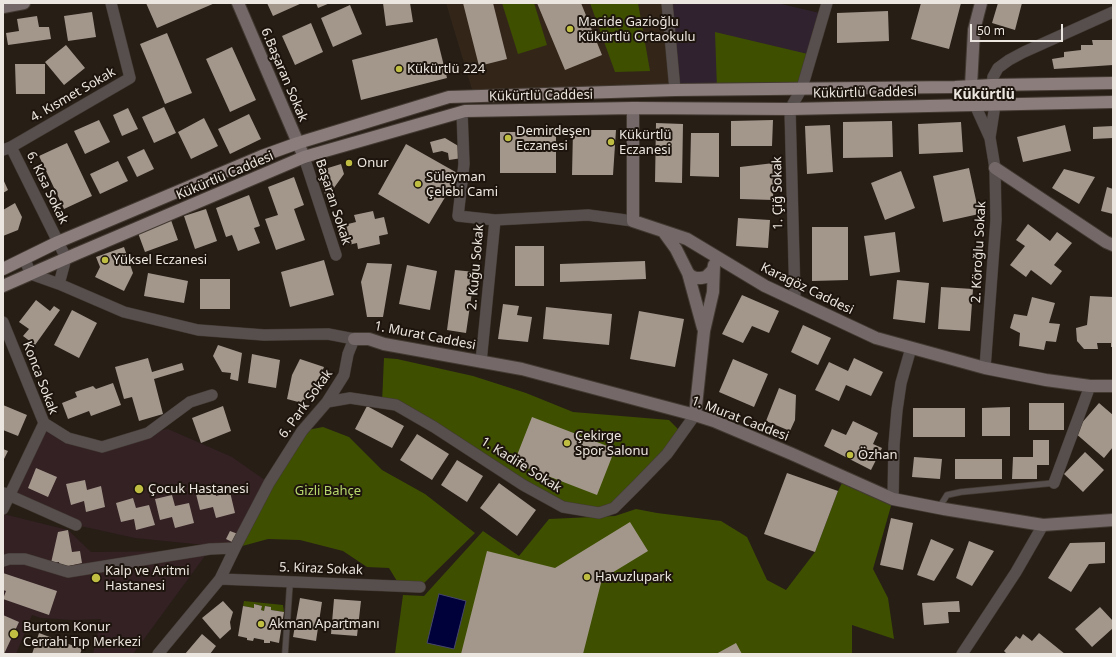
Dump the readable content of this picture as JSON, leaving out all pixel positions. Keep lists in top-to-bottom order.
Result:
{
  "streets": {
    "main road": ["Kükürtlü Caddesi"],
    "street": [
      "6.Başaran Sokak",
      "4. Kısmet Sokak",
      "6. Kısa Sokak",
      "1. Çiğ Sokak",
      "Başaran Sokak",
      "2. Köroğlu Sokak",
      "2. Kuğu Sokak",
      "Karagöz Caddesi",
      "1. Murat Caddesi",
      "Konca Sokak",
      "6. Park Sokak",
      "1. Kadife Sokak",
      "5. Kiraz Sokak"
    ]
  },
  "crossings": [
    ["6.Başaran Sokak", "Kükürtlü Caddesi"],
    ["6.Başaran Sokak", "Başaran Sokak"],
    ["Kükürtlü Caddesi", "6. Kısa Sokak"],
    ["Kükürtlü Caddesi", "1. Çiğ Sokak"],
    ["Kükürtlü Caddesi", "Başaran Sokak"],
    ["Kükürtlü Caddesi", "2. Köroğlu Sokak"],
    ["Kükürtlü Caddesi", "2. Kuğu Sokak"],
    ["4. Kısmet Sokak", "6. Kısa Sokak"],
    ["1. Çiğ Sokak", "Karagöz Caddesi"],
    ["2. Köroğlu Sokak", "Karagöz Caddesi"],
    ["2. Kuğu Sokak", "Karagöz Caddesi"],
    ["2. Kuğu Sokak", "1. Murat Caddesi"],
    ["1. Murat Caddesi", "6. Park Sokak"],
    ["1. Murat Caddesi", "1. Kadife Sokak"],
    ["6. Park Sokak", "1. Kadife Sokak"],
    ["6. Park Sokak", "5. Kiraz Sokak"]
  ],
  "districts": ["Kükürtlü"],
  "parks": ["Gizli Bahçe"],
  "places": [
    "Macide Gazioğlu Kükürtlü Ortaokulu",
    "Kükürtlü 224",
    "Demirdeşen Eczanesi",
    "Kükürtlü Eczanesi",
    "Onur",
    "Süleyman Çelebi Cami",
    "Yüksel Eczanesi",
    "Çekirge Spor Salonu",
    "Özhan",
    "Çocuk Hastanesi",
    "Havuzlupark",
    "Kalp ve Aritmi Hastanesi",
    "Akman Apartmanı",
    "Burtom Konur Cerrahi Tıp Merkezi"
  ],
  "scale_bar": "50 m"
}
